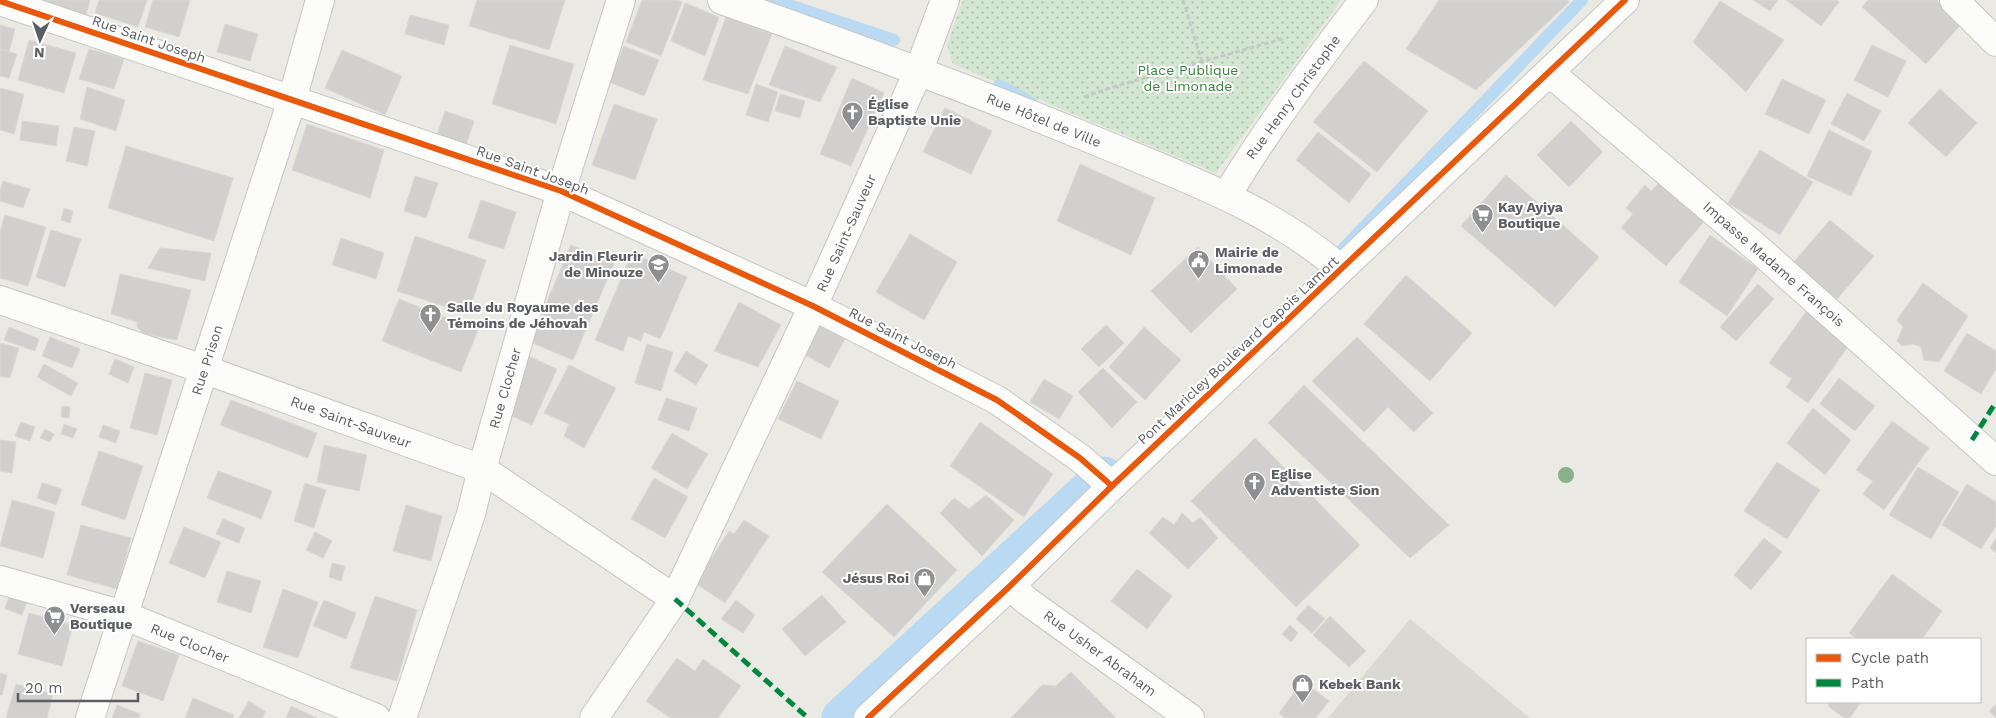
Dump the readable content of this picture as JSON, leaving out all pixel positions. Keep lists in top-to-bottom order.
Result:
{
  "streets": {
    "street": [
      "Rue Saint Joseph",
      "Rue Henry Christophe",
      "Rue Hôtel de Ville",
      "Rue Saint-Sauveur",
      "Impasse Madame François",
      "Pont Maricley Boulevard Capois Lamort",
      "Rue Prison",
      "Rue Clocher",
      "Rue Usher Abraham"
    ]
  },
  "crossings": [
    ["Rue Saint Joseph", "Rue Saint-Sauveur"],
    ["Rue Saint Joseph", "Pont Maricley Boulevard Capois Lamort"],
    ["Rue Saint Joseph", "Rue Prison"],
    ["Rue Saint Joseph", "Rue Clocher"],
    ["Rue Henry Christophe", "Rue Hôtel de Ville"],
    ["Rue Hôtel de Ville", "Rue Saint-Sauveur"],
    ["Rue Hôtel de Ville", "Pont Maricley Boulevard Capois Lamort"],
    ["Rue Saint-Sauveur", "Rue Prison"],
    ["Rue Saint-Sauveur", "Rue Clocher"],
    ["Impasse Madame François", "Pont Maricley Boulevard Capois Lamort"],
    ["Pont Maricley Boulevard Capois Lamort", "Rue Usher Abraham"],
    ["Rue Prison", "Rue Clocher"]
  ],
  "parks": ["Place Publique de Limonade"],
  "places": {
    "church": ["Église Baptiste Unie", "Salle du Royaume des Témoins de Jéhovah", "Eglise Adventiste Sion"],
    "supermarket": ["Kay Ayiya Boutique", "Verseau Boutique"],
    "public building": ["Mairie de Limonade"],
    "school or university": ["Jardin Fleurir de Minouze"],
    "shop": ["Jésus Roi", "Kebek Bank"]
  },
  "legend": ["Cycle path", "Path"],
  "scale_bar": "20 m",
  "north": "bottom"
}
